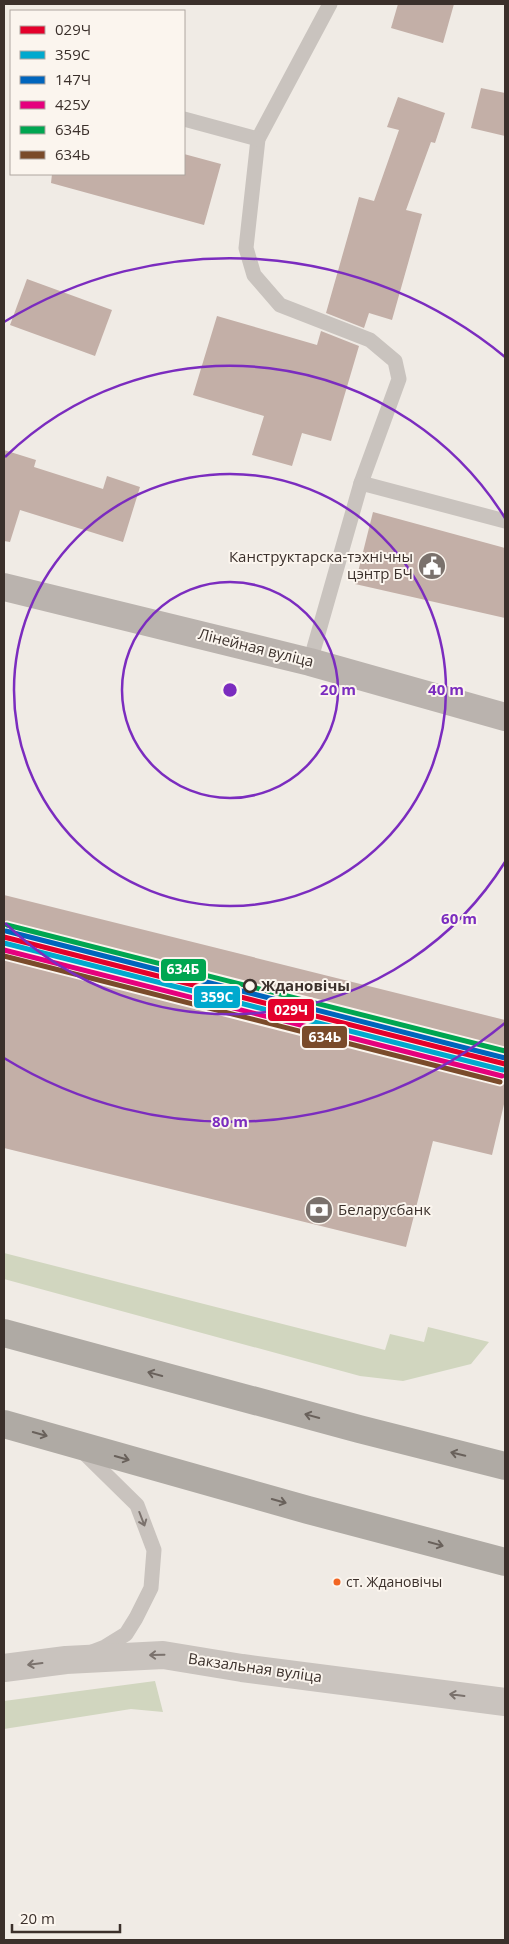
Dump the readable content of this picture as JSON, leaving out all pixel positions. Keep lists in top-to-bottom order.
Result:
{
  "streets": {
    "street": ["Лінейная вуліца", "Вакзальная вуліца"]
  },
  "one_way": ["Вакзальная вуліца"],
  "places": {
    "public building": ["Канструктарска-тэхнічны цэнтр БЧ"],
    "other": ["Ждановічы", "ст. Ждановічы"],
    "bank": ["Беларусбанк"]
  },
  "lines": [
    "transit line 634Б",
    "transit line 147Ч",
    "transit line 029Ч",
    "transit line 359С",
    "transit line 425У",
    "transit line 634Ь"
  ],
  "legend": [
    "029Ч",
    "359С",
    "147Ч",
    "425У",
    "634Б",
    "634Ь"
  ],
  "scale_bar": "20 m",
  "rings": [
    "20 m",
    "40 m",
    "60 m",
    "80 m"
  ]
}
